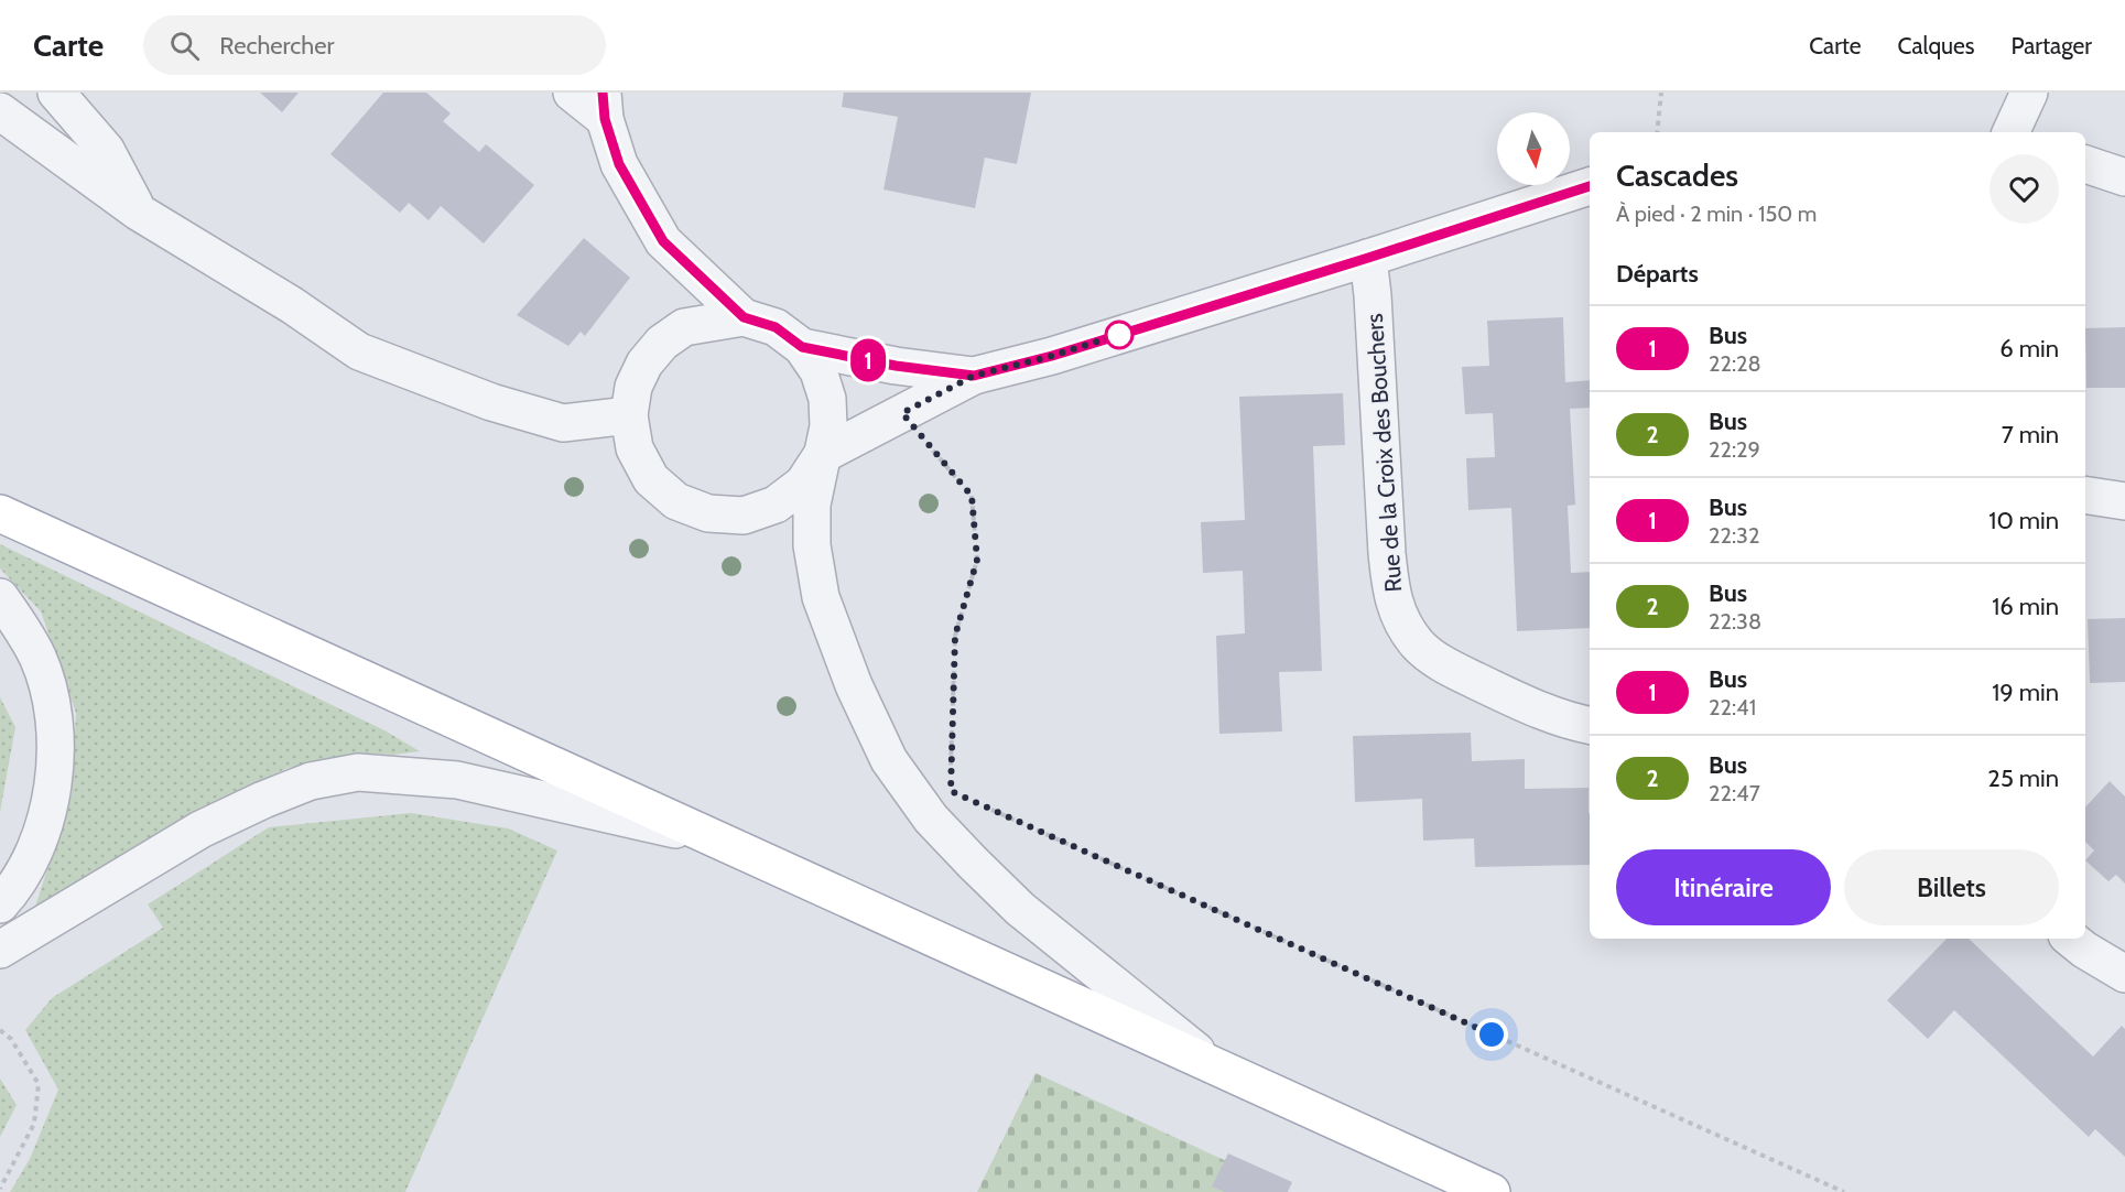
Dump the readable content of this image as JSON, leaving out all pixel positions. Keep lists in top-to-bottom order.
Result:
{
  "streets": {
    "street": ["Rue de la Croix des Bouchers"]
  },
  "lines": ["bus line 1"],
  "north": "bottom",
  "page": {
    "header": "Carte",
    "search": "Rechercher",
    "nav": ["Carte", "Calques", "Partager"],
    "on_map": "1",
    "heading": [
      ["Cascades", "À pied · 2 min · 150 m"],
      "Départs"
    ],
    "list": [
      {
        "mark": "1",
        "name": "Bus",
        "note": "22:28",
        "value": "6 min"
      },
      {
        "mark": "2",
        "name": "Bus",
        "note": "22:29",
        "value": "7 min"
      },
      {
        "mark": "1",
        "name": "Bus",
        "note": "22:32",
        "value": "10 min"
      },
      {
        "mark": "2",
        "name": "Bus",
        "note": "22:38",
        "value": "16 min"
      },
      {
        "mark": "1",
        "name": "Bus",
        "note": "22:41",
        "value": "19 min"
      },
      {
        "mark": "2",
        "name": "Bus",
        "note": "22:47",
        "value": "25 min"
      }
    ],
    "buttons": ["Itinéraire", "Billets"]
  }
}
